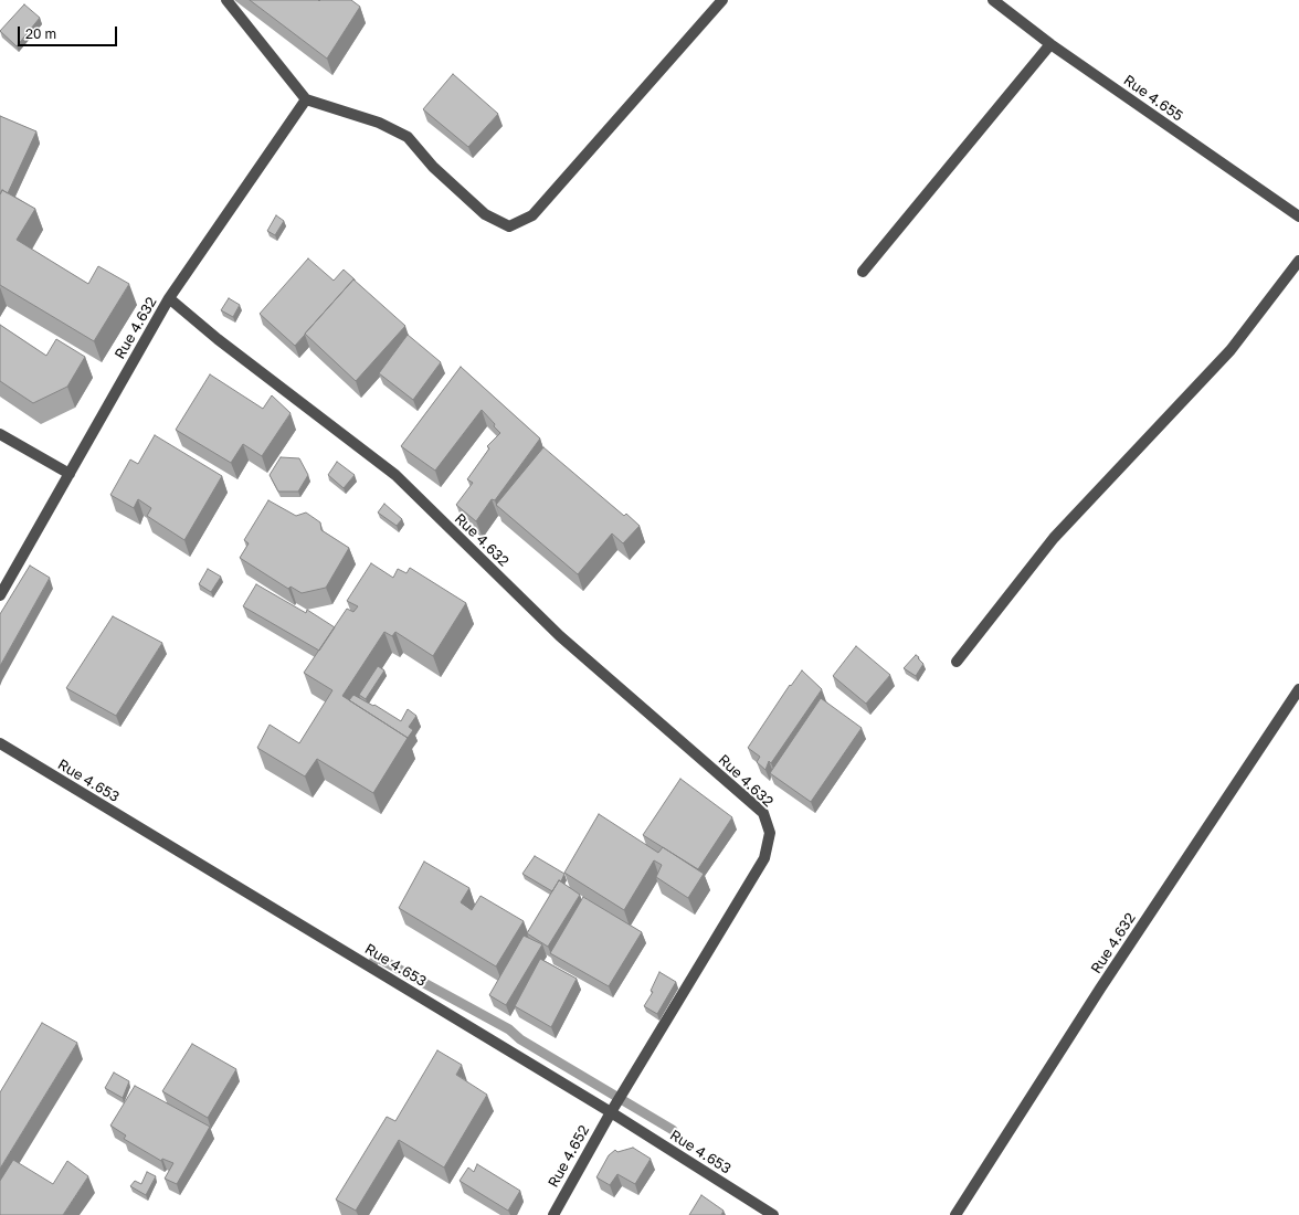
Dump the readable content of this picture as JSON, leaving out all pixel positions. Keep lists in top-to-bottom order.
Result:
{
  "streets": {
    "street": [
      "Rue 4.655",
      "Rue 4.632",
      "Rue 4.653",
      "Rue 4.652"
    ]
  },
  "crossings": [
    ["Rue 4.632", "Rue 4.653"],
    ["Rue 4.632", "Rue 4.652"],
    ["Rue 4.653", "Rue 4.652"]
  ],
  "scale_bar": "20 m"
}
